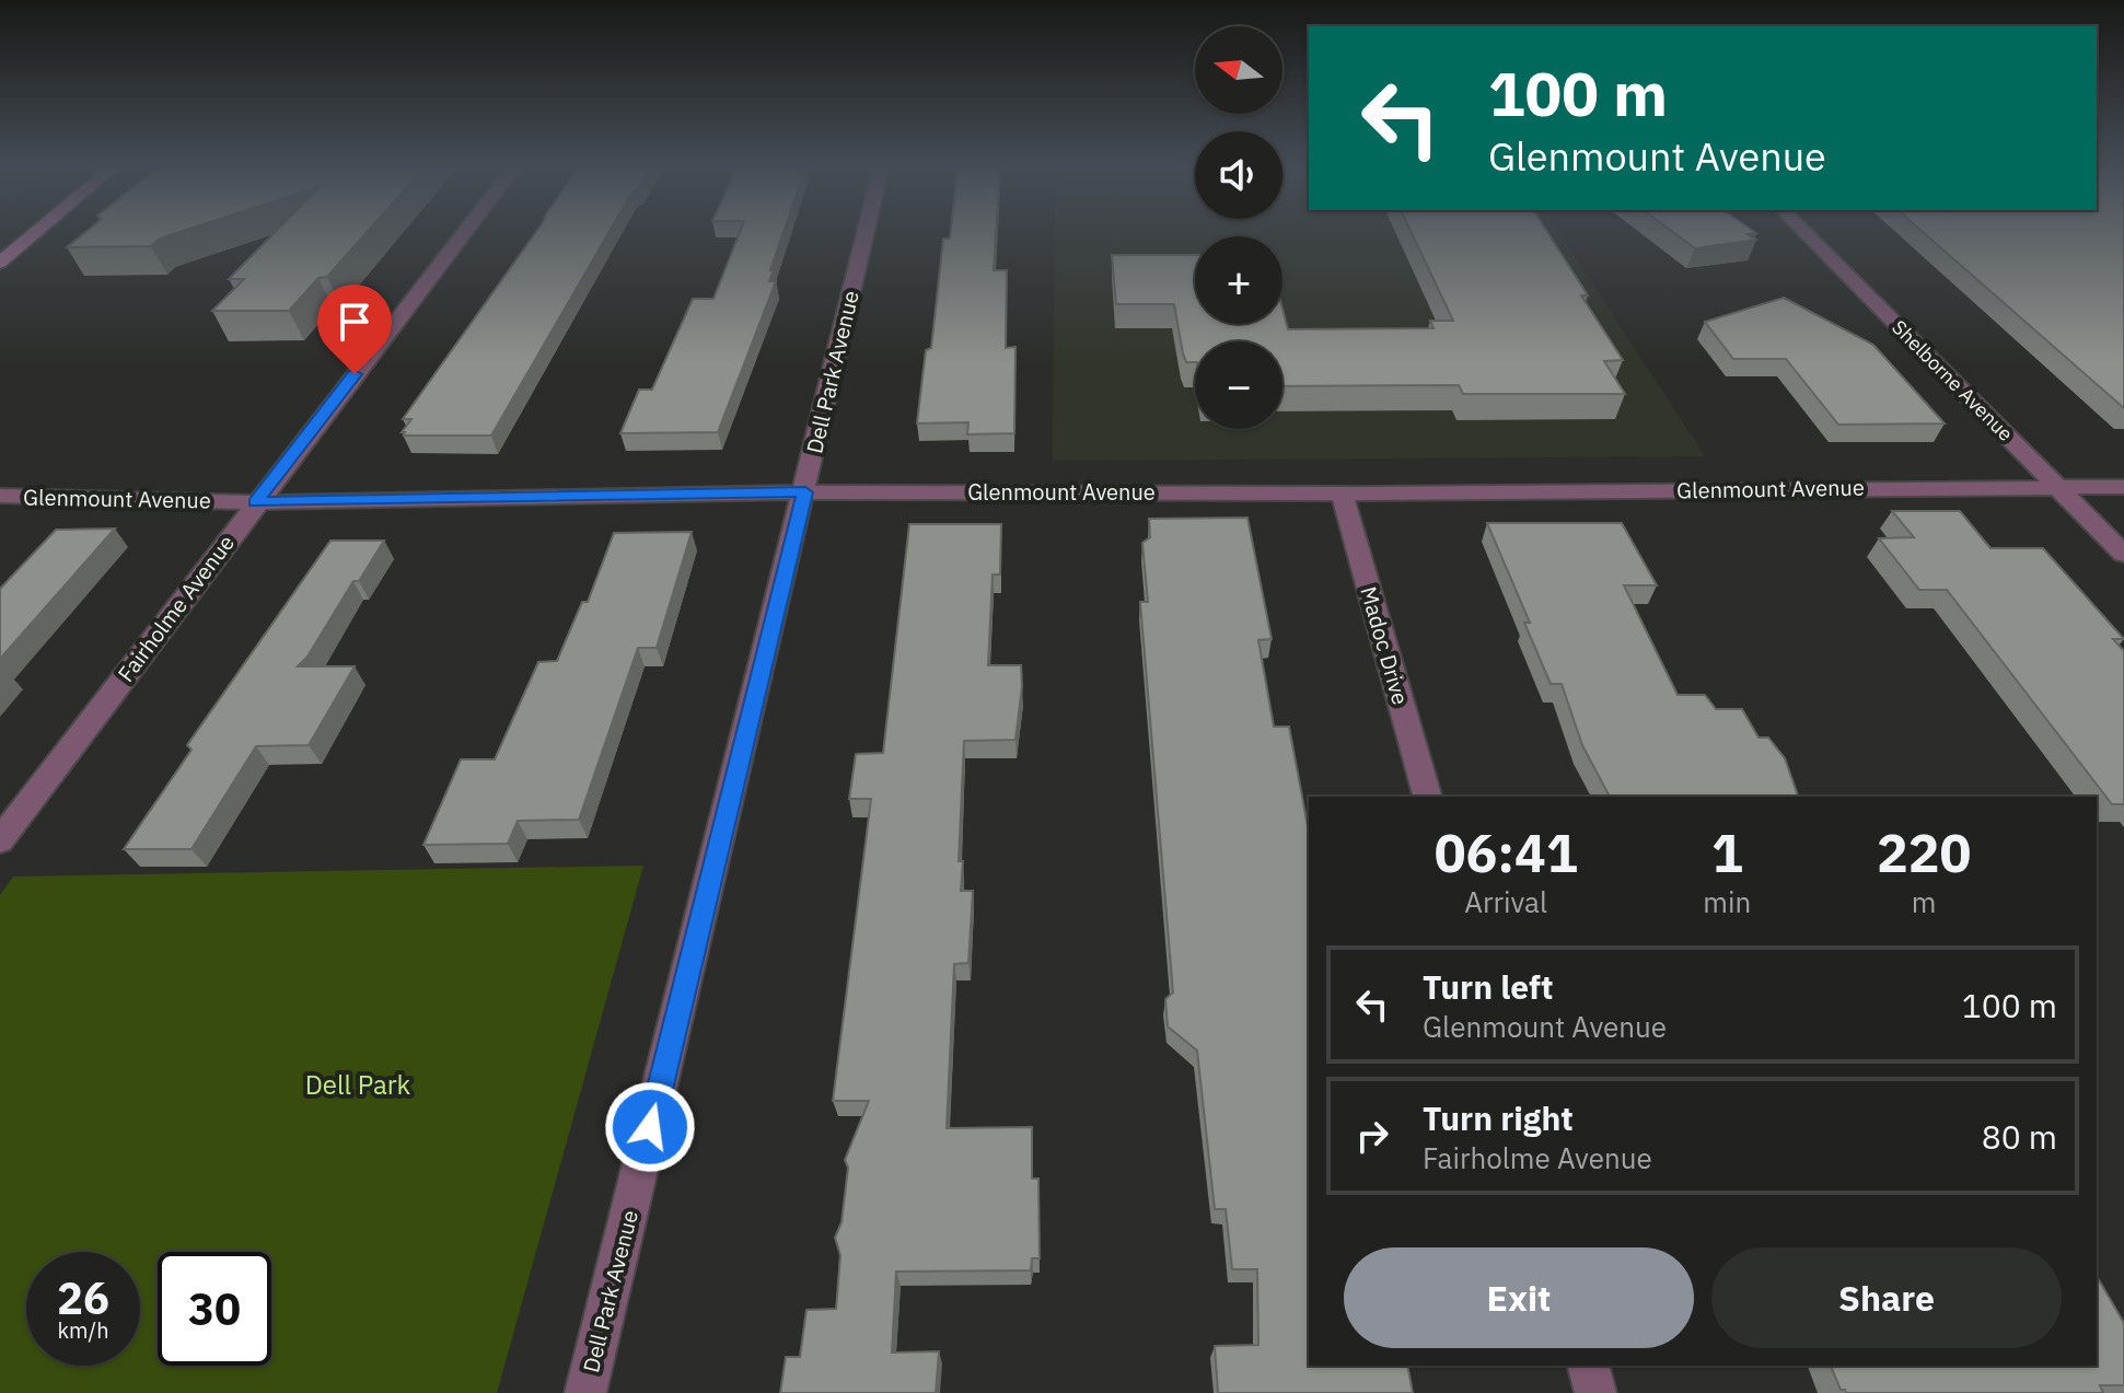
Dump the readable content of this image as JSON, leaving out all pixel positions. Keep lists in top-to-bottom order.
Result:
{
  "streets": {
    "street": [
      "Dell Park Avenue",
      "Shelborne Avenue",
      "Glenmount Avenue",
      "Fairholme Avenue",
      "Madoc Drive"
    ]
  },
  "crossings": [
    ["Dell Park Avenue", "Glenmount Avenue"],
    ["Shelborne Avenue", "Glenmount Avenue"],
    ["Glenmount Avenue", "Fairholme Avenue"],
    ["Glenmount Avenue", "Madoc Drive"]
  ],
  "parks": ["Dell Park"],
  "north": "left",
  "page": {
    "map_buttons": ["+", "−"],
    "turn": ["100 m", "Glenmount Avenue"],
    "eta": [
      "06:41",
      "Arrival",
      "1",
      "min",
      "220",
      "m"
    ],
    "list": [
      {
        "name": "Turn left",
        "note": "Glenmount Avenue",
        "value": "100 m"
      },
      {
        "name": "Turn right",
        "note": "Fairholme Avenue",
        "value": "80 m"
      }
    ],
    "buttons": ["Exit", "Share"],
    "speed": "26 km/h",
    "limit": "30"
  }
}
